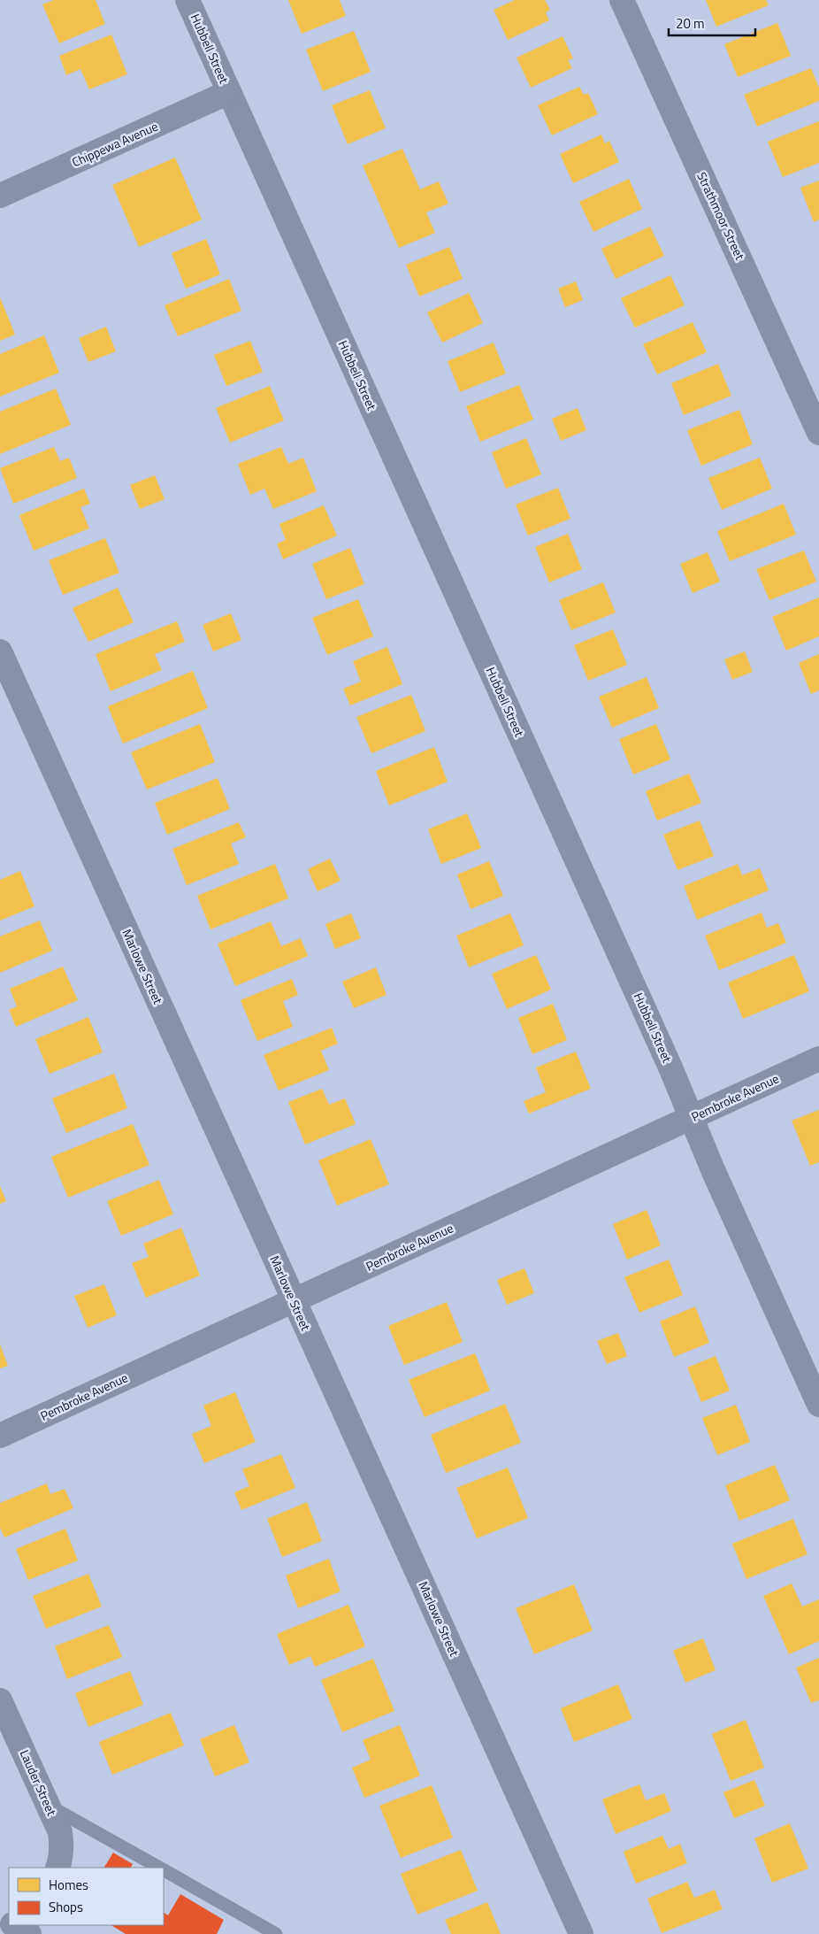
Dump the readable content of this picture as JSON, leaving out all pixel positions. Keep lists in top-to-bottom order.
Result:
{
  "streets": {
    "street": [
      "Hubbell Street",
      "Chippewa Avenue",
      "Strathmoor Street",
      "Marlowe Street",
      "Pembroke Avenue",
      "Lauder Street"
    ]
  },
  "crossings": [
    ["Hubbell Street", "Chippewa Avenue"],
    ["Hubbell Street", "Pembroke Avenue"],
    ["Marlowe Street", "Pembroke Avenue"]
  ],
  "legend": ["Homes", "Shops"],
  "scale_bar": "20 m"
}
